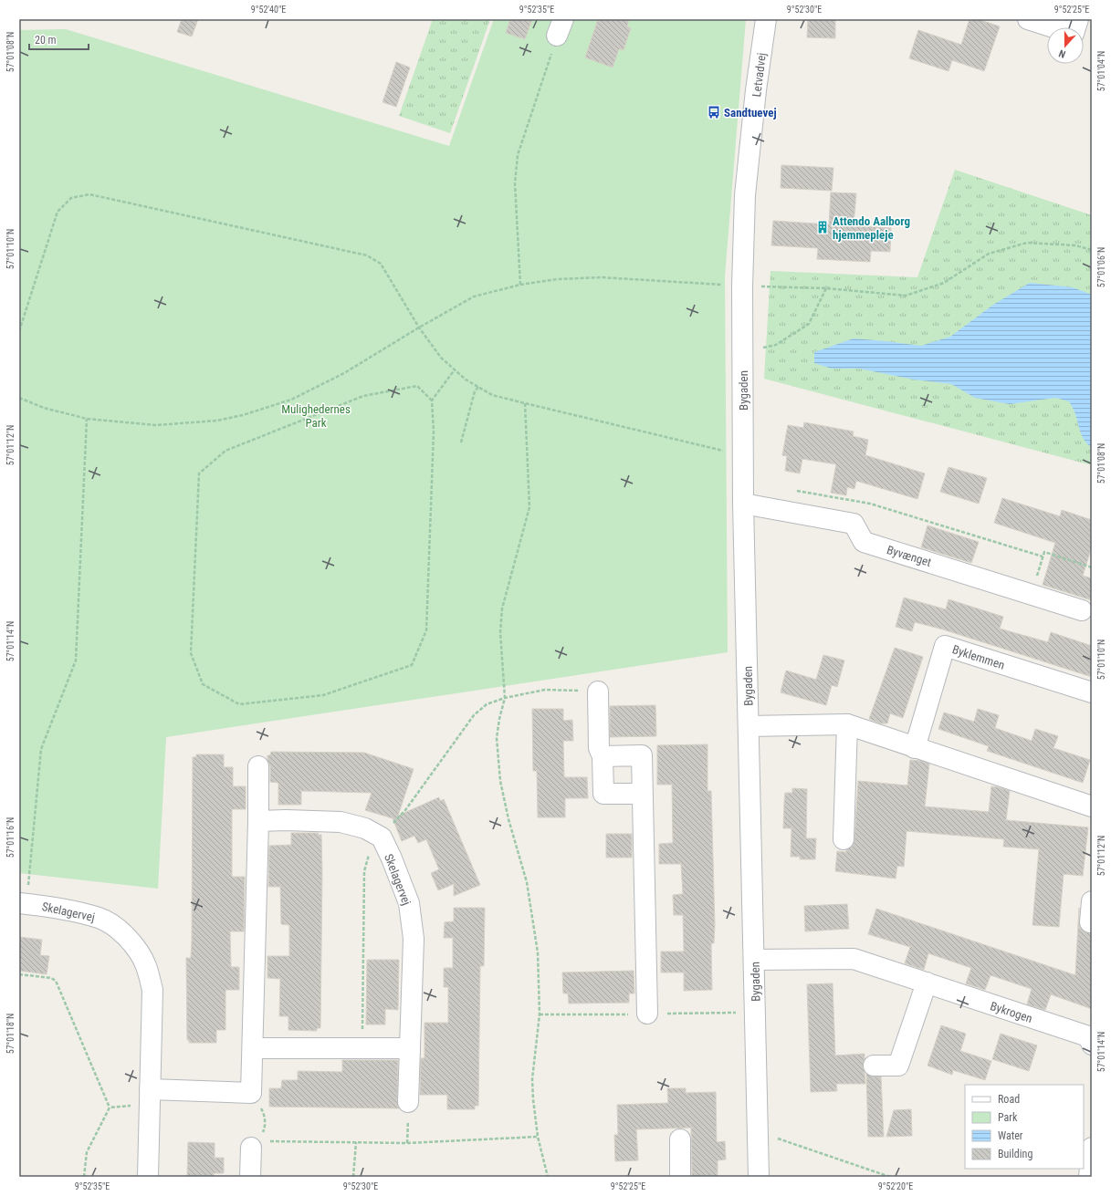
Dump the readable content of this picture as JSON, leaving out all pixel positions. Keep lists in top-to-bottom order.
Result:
{
  "streets": {
    "street": [
      "Letvadvej",
      "Bygaden",
      "Byvænget",
      "Byklemmen",
      "Skelagervej",
      "Bykrogen"
    ]
  },
  "crossings": [
    ["Letvadvej", "Bygaden"],
    ["Bygaden", "Byvænget"],
    ["Bygaden", "Bykrogen"]
  ],
  "parks": ["Mulighedernes Park"],
  "places": {
    "bus stop": ["Sandtuevej"],
    "building": ["Attendo Aalborg hjemmepleje"]
  },
  "legend": [
    "Road",
    "Park",
    "Water",
    "Building"
  ],
  "scale_bar": "20 m",
  "north": "bottom",
  "coordinates": [
    "9°52'40\"E",
    "9°52'35\"E",
    "9°52'30\"E",
    "9°52'25\"E",
    "57°01'08\"N",
    "57°01'04\"N",
    "57°01'10\"N",
    "57°01'06\"N",
    "57°01'12\"N",
    "57°01'14\"N",
    "57°01'16\"N",
    "57°01'18\"N",
    "9°52'20\"E"
  ]
}
